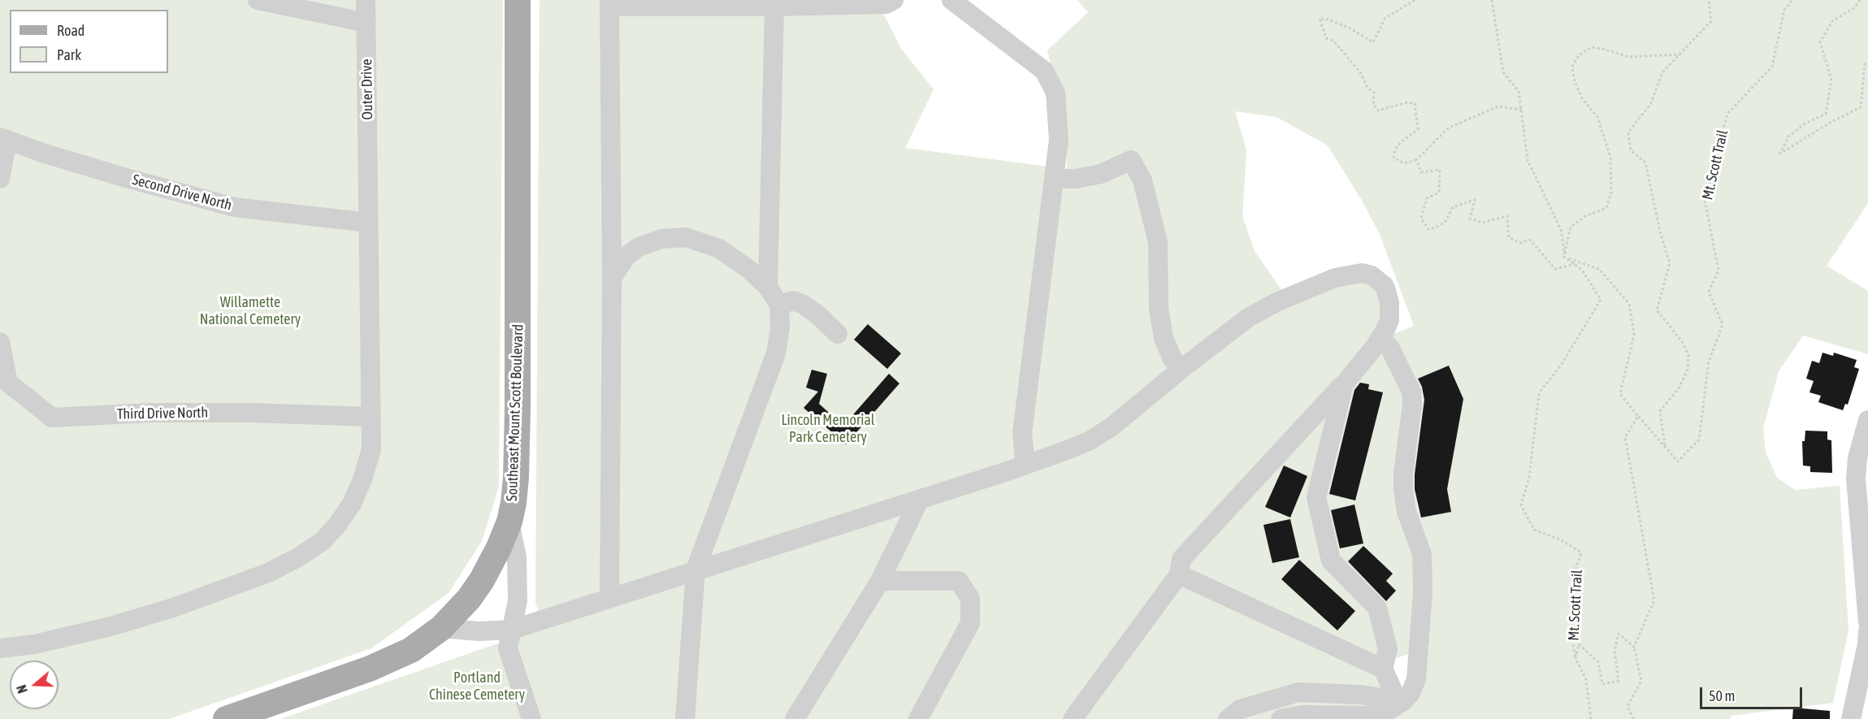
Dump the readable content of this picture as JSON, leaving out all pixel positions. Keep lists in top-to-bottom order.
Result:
{
  "streets": {
    "main road": ["Southeast Mount Scott Boulevard"],
    "street": ["Outer Drive", "Second Drive North", "Third Drive North"],
    "path": ["Mt. Scott Trail"]
  },
  "crossings": [
    ["Outer Drive", "Second Drive North"],
    ["Outer Drive", "Third Drive North"]
  ],
  "parks": ["Willamette National Cemetery", "Lincoln Memorial Park Cemetery", "Portland Chinese Cemetery"],
  "legend": ["Road", "Park"],
  "scale_bar": "50 m",
  "north": "left"
}
